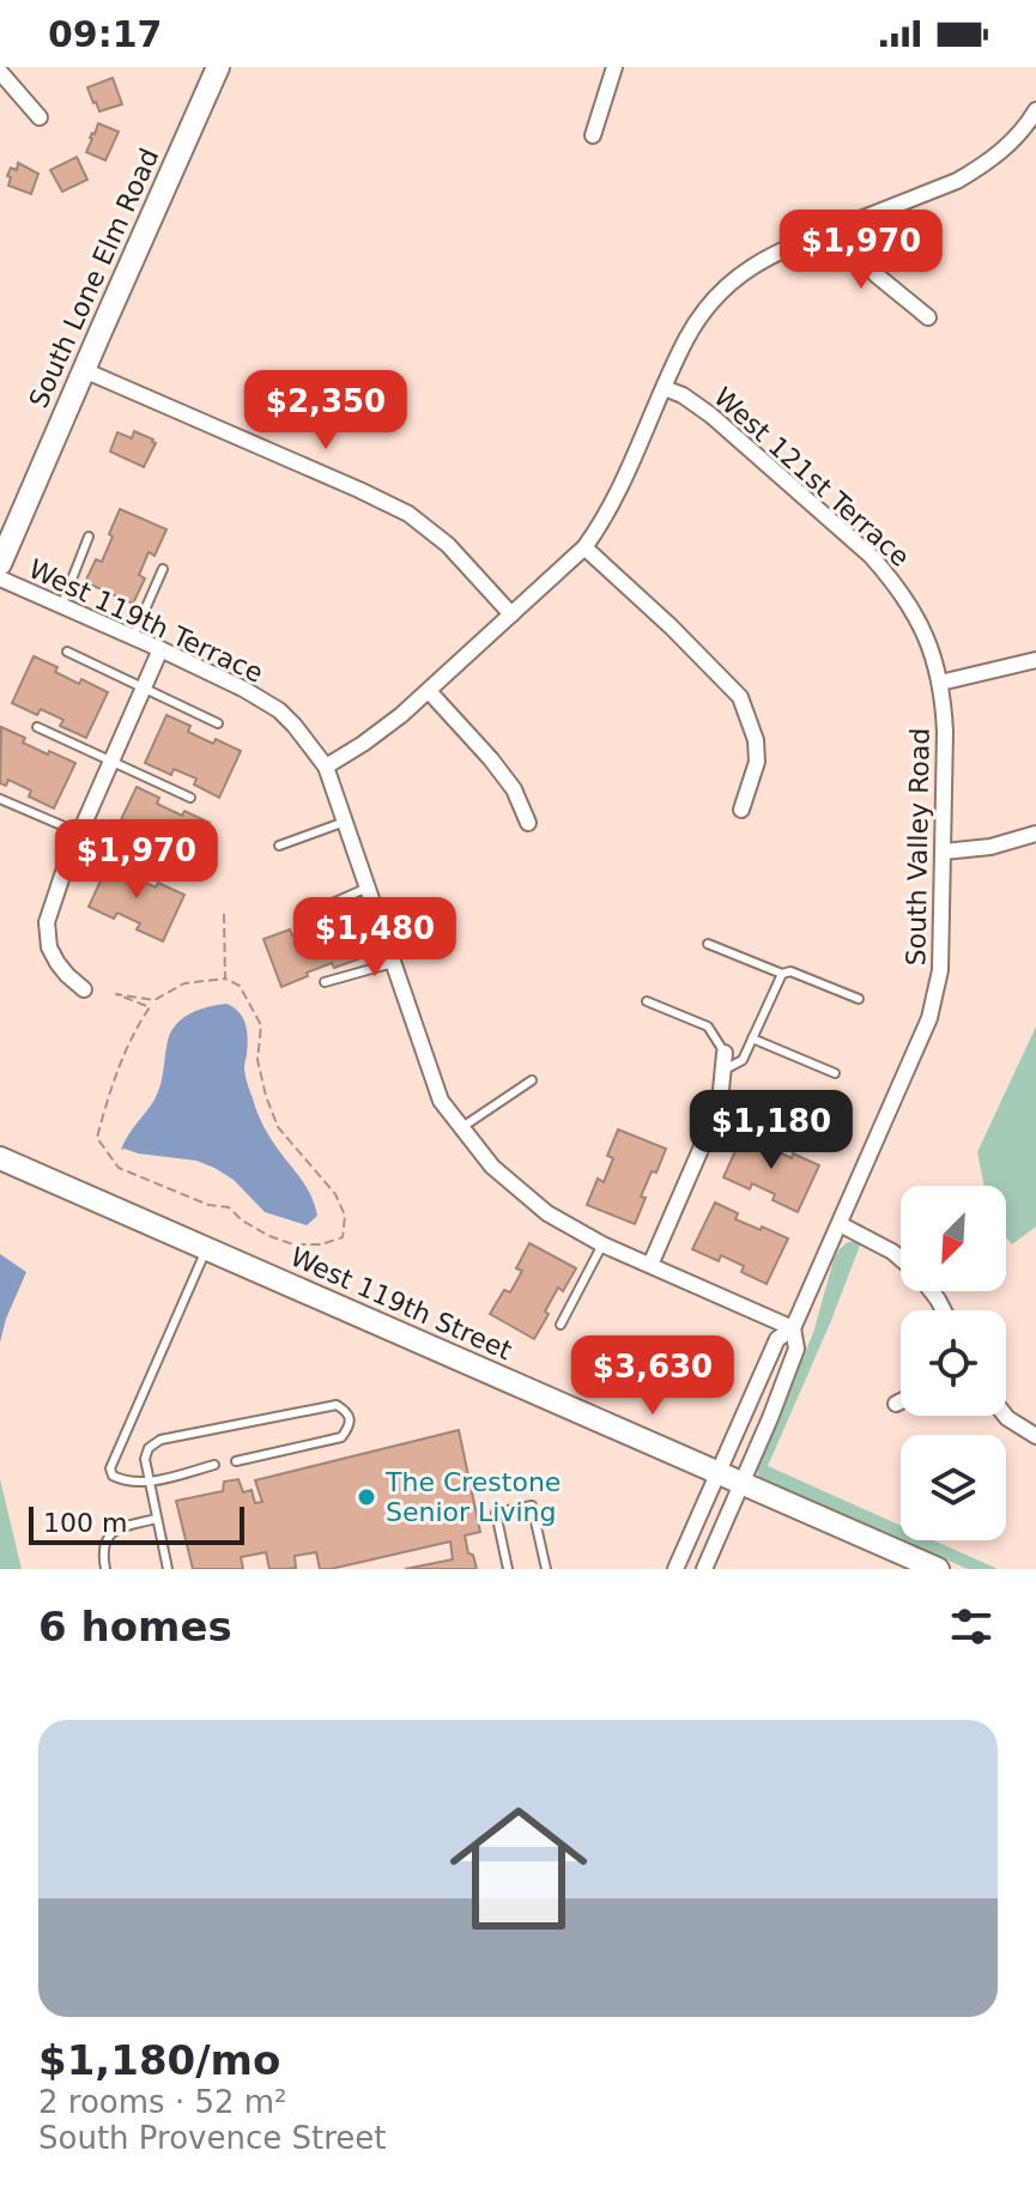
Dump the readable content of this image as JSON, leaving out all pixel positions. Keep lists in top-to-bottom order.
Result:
{
  "streets": {
    "main road": ["South Lone Elm Road", "West 119th Street"],
    "street": ["West 121st Terrace", "West 119th Terrace", "South Valley Road"]
  },
  "crossings": [
    ["West 121st Terrace", "South Valley Road"],
    ["West 119th Terrace", "South Valley Road"],
    ["South Valley Road", "West 119th Street"]
  ],
  "places": ["The Crestone Senior Living"],
  "scale_bar": "100 m",
  "north": "bottom left",
  "page": {
    "status": "09:17",
    "price": [
      "$1,970",
      "$2,350",
      "$1,970",
      "$1,480",
      "$1,180",
      "$3,630"
    ],
    "scale": "100 m",
    "heading": "6 homes",
    "list": [
      {
        "name": "$1,180/mo",
        "note": "2 rooms · 52 m² · South Provence Street"
      }
    ]
  }
}
